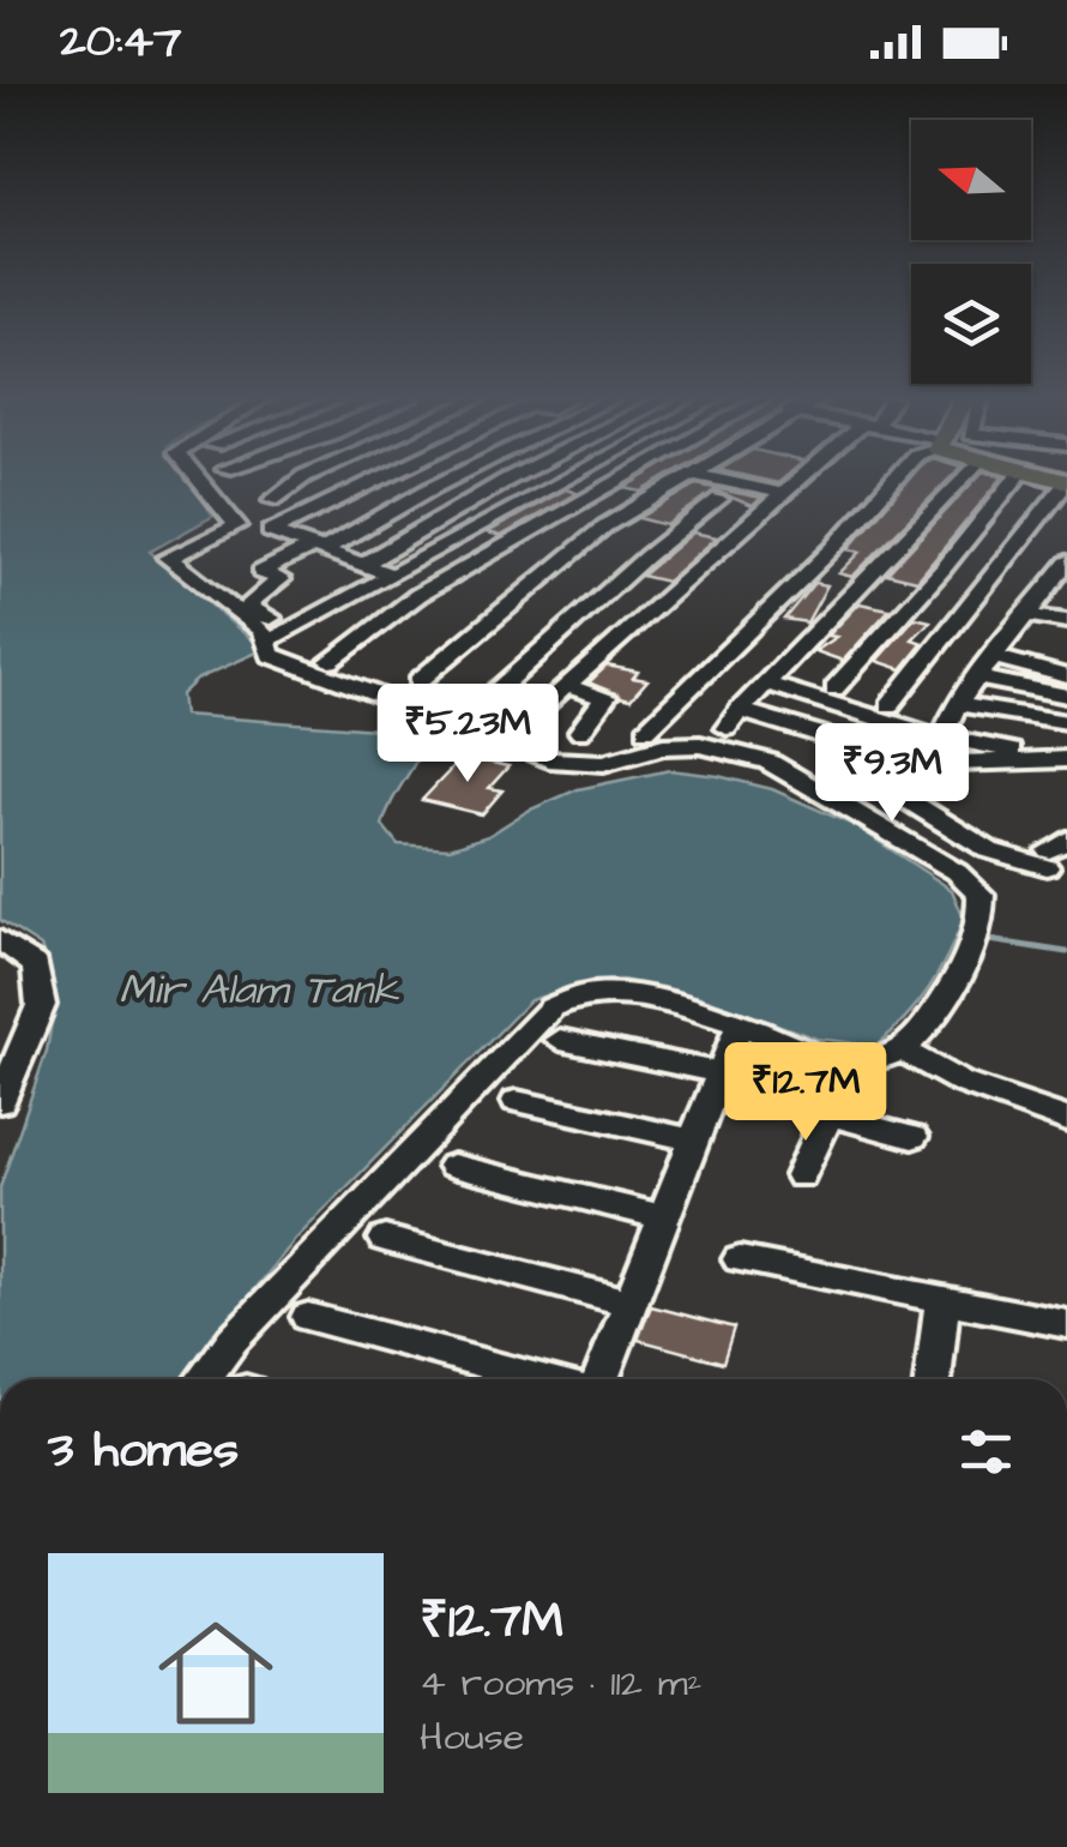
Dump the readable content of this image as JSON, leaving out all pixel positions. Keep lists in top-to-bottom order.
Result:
{
  "water": ["Mir Alam Tank"],
  "north": "left",
  "page": {
    "status": "20:47",
    "price": ["₹5.23M", "₹9.3M", "₹12.7M"],
    "heading": "3 homes",
    "list": [
      {
        "name": "₹12.7M",
        "note": "4 rooms · 112 m² · House"
      }
    ]
  }
}
